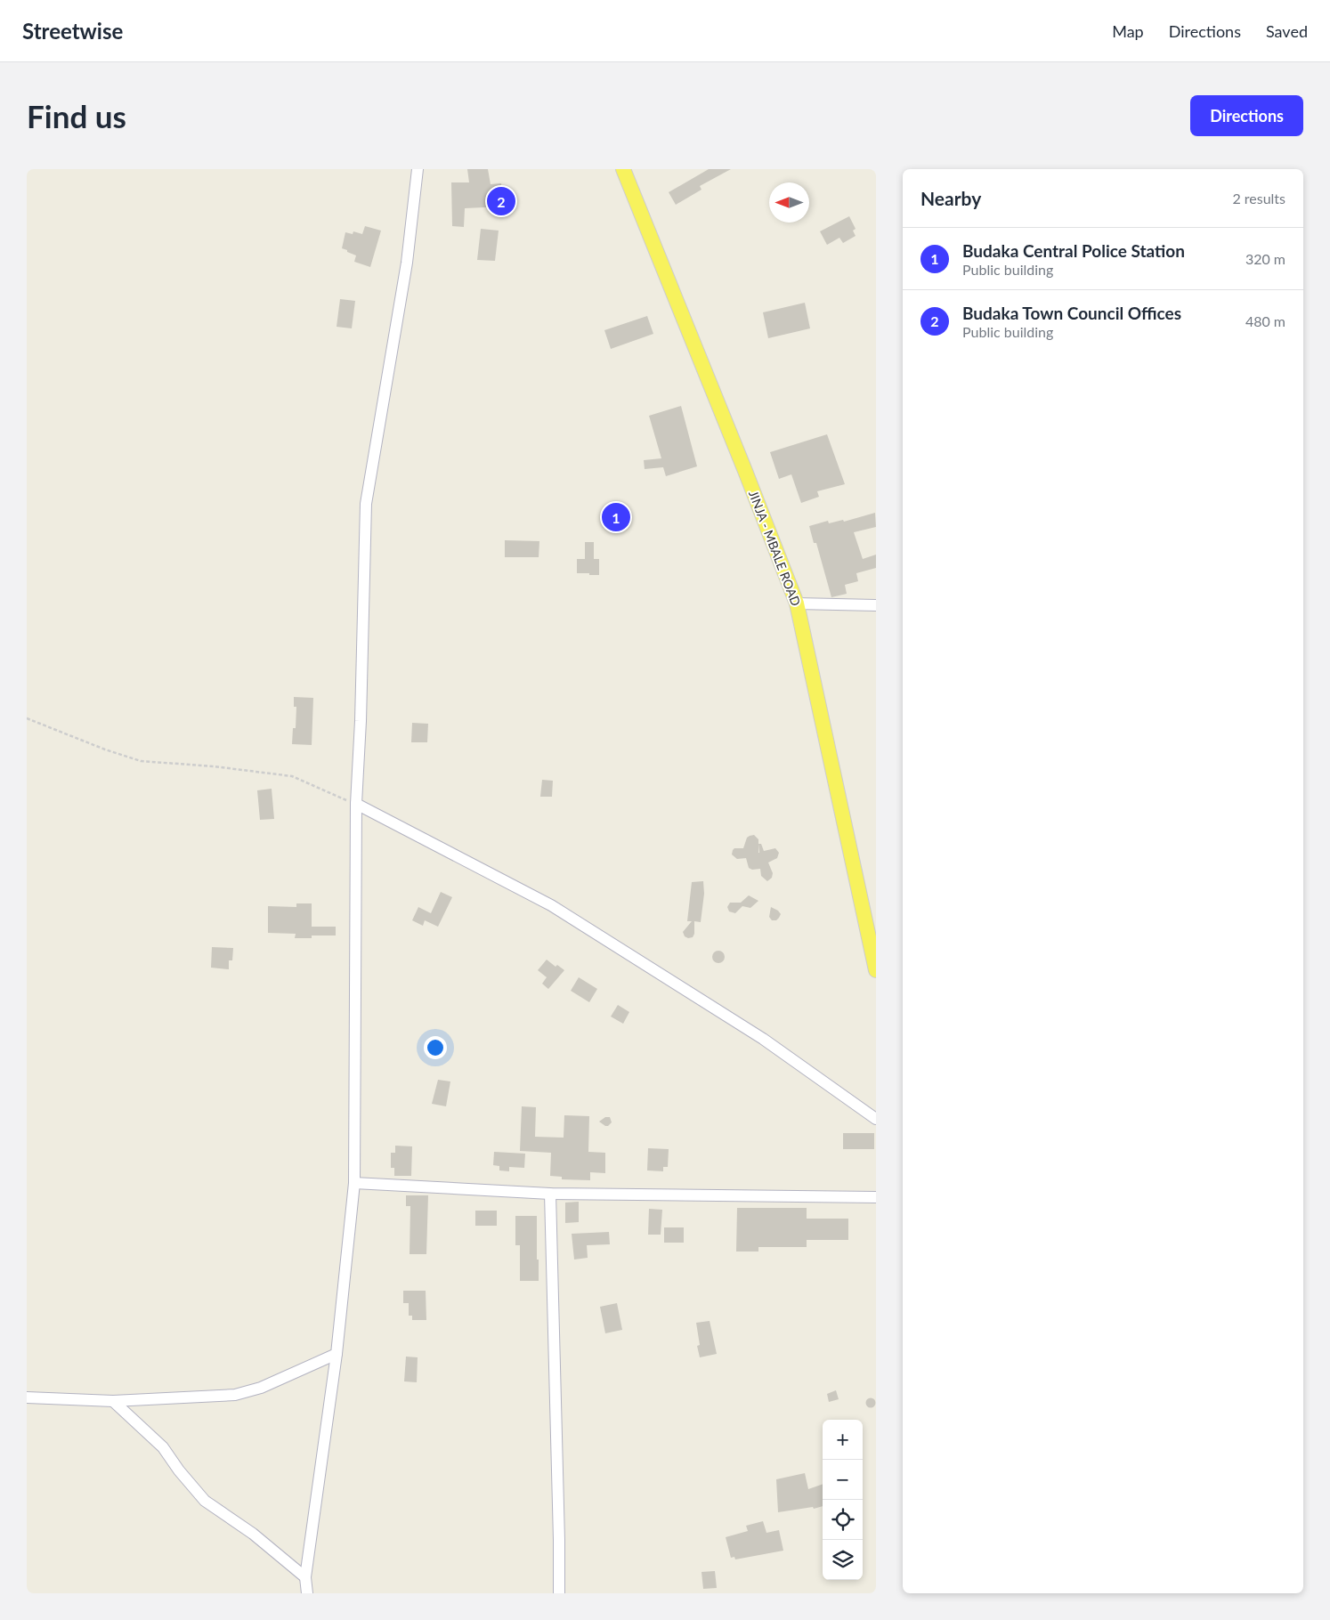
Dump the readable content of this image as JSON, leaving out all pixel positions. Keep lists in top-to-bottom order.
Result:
{
  "streets": {
    "main road": ["JINJA - MBALE ROAD"]
  },
  "north": "left",
  "page": {
    "header": "Streetwise",
    "nav": ["Map", "Directions", "Saved"],
    "buttons": "Directions",
    "title": "Find us",
    "heading": ["Nearby", "2 results"],
    "pins": ["2", "1"],
    "list": [
      {
        "mark": "1",
        "name": "Budaka Central Police Station",
        "note": "Public building",
        "value": "320 m"
      },
      {
        "mark": "2",
        "name": "Budaka Town Council Offices",
        "note": "Public building",
        "value": "480 m"
      }
    ],
    "map_buttons": ["+", "−"]
  }
}
